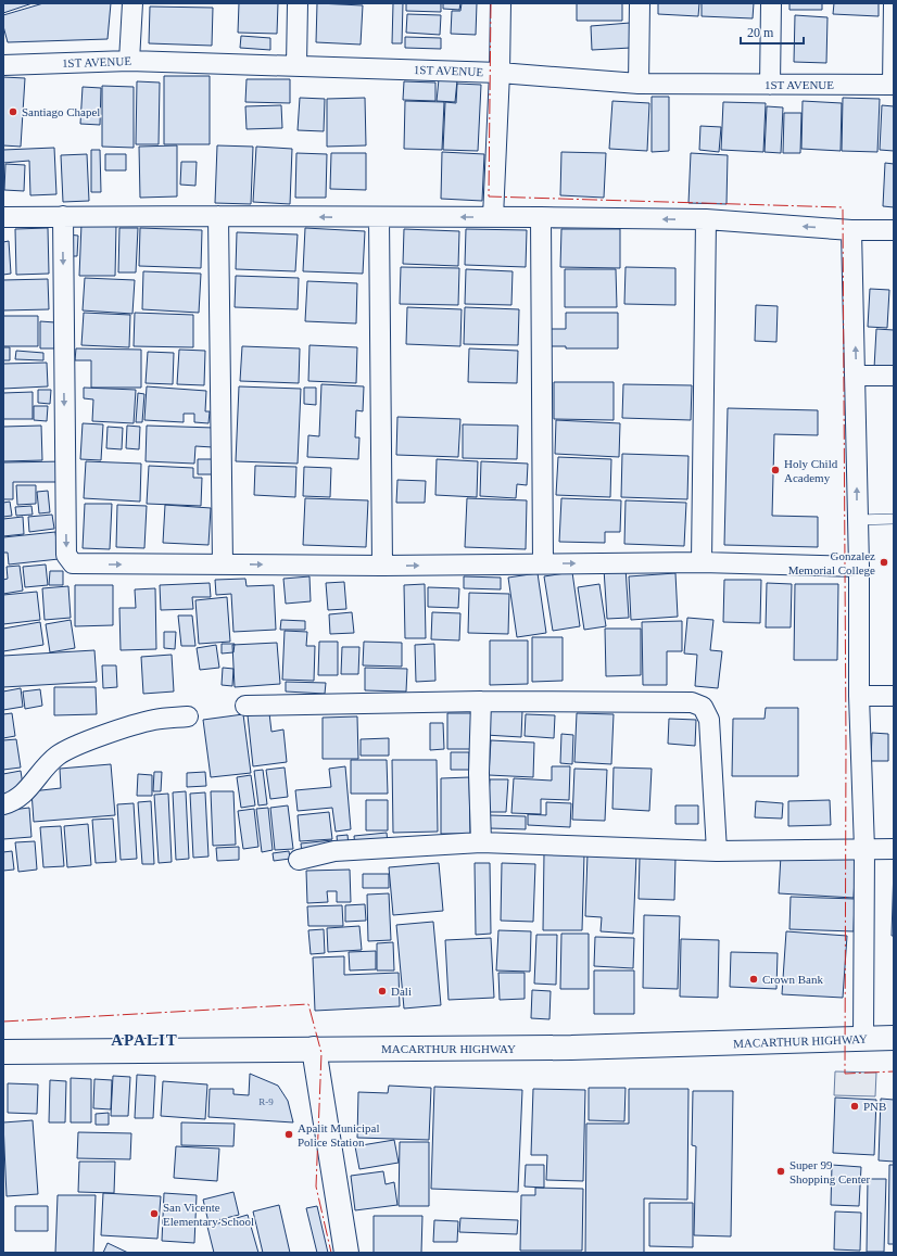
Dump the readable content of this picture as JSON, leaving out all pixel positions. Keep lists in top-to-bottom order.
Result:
{
  "streets": {
    "main road": ["MACARTHUR HIGHWAY"],
    "street": ["1ST AVENUE"]
  },
  "districts": ["APALIT"],
  "places": [
    "Santiago Chapel",
    "Holy Child Academy",
    "Gonzalez Memorial College",
    "Crown Bank",
    "Dali",
    "PNB",
    "Apalit Municipal Police Station",
    "Super 99 Shopping Center",
    "San Vicente Elementary School"
  ],
  "house_numbers": ["R-9"],
  "scale_bar": "20 m"
}
